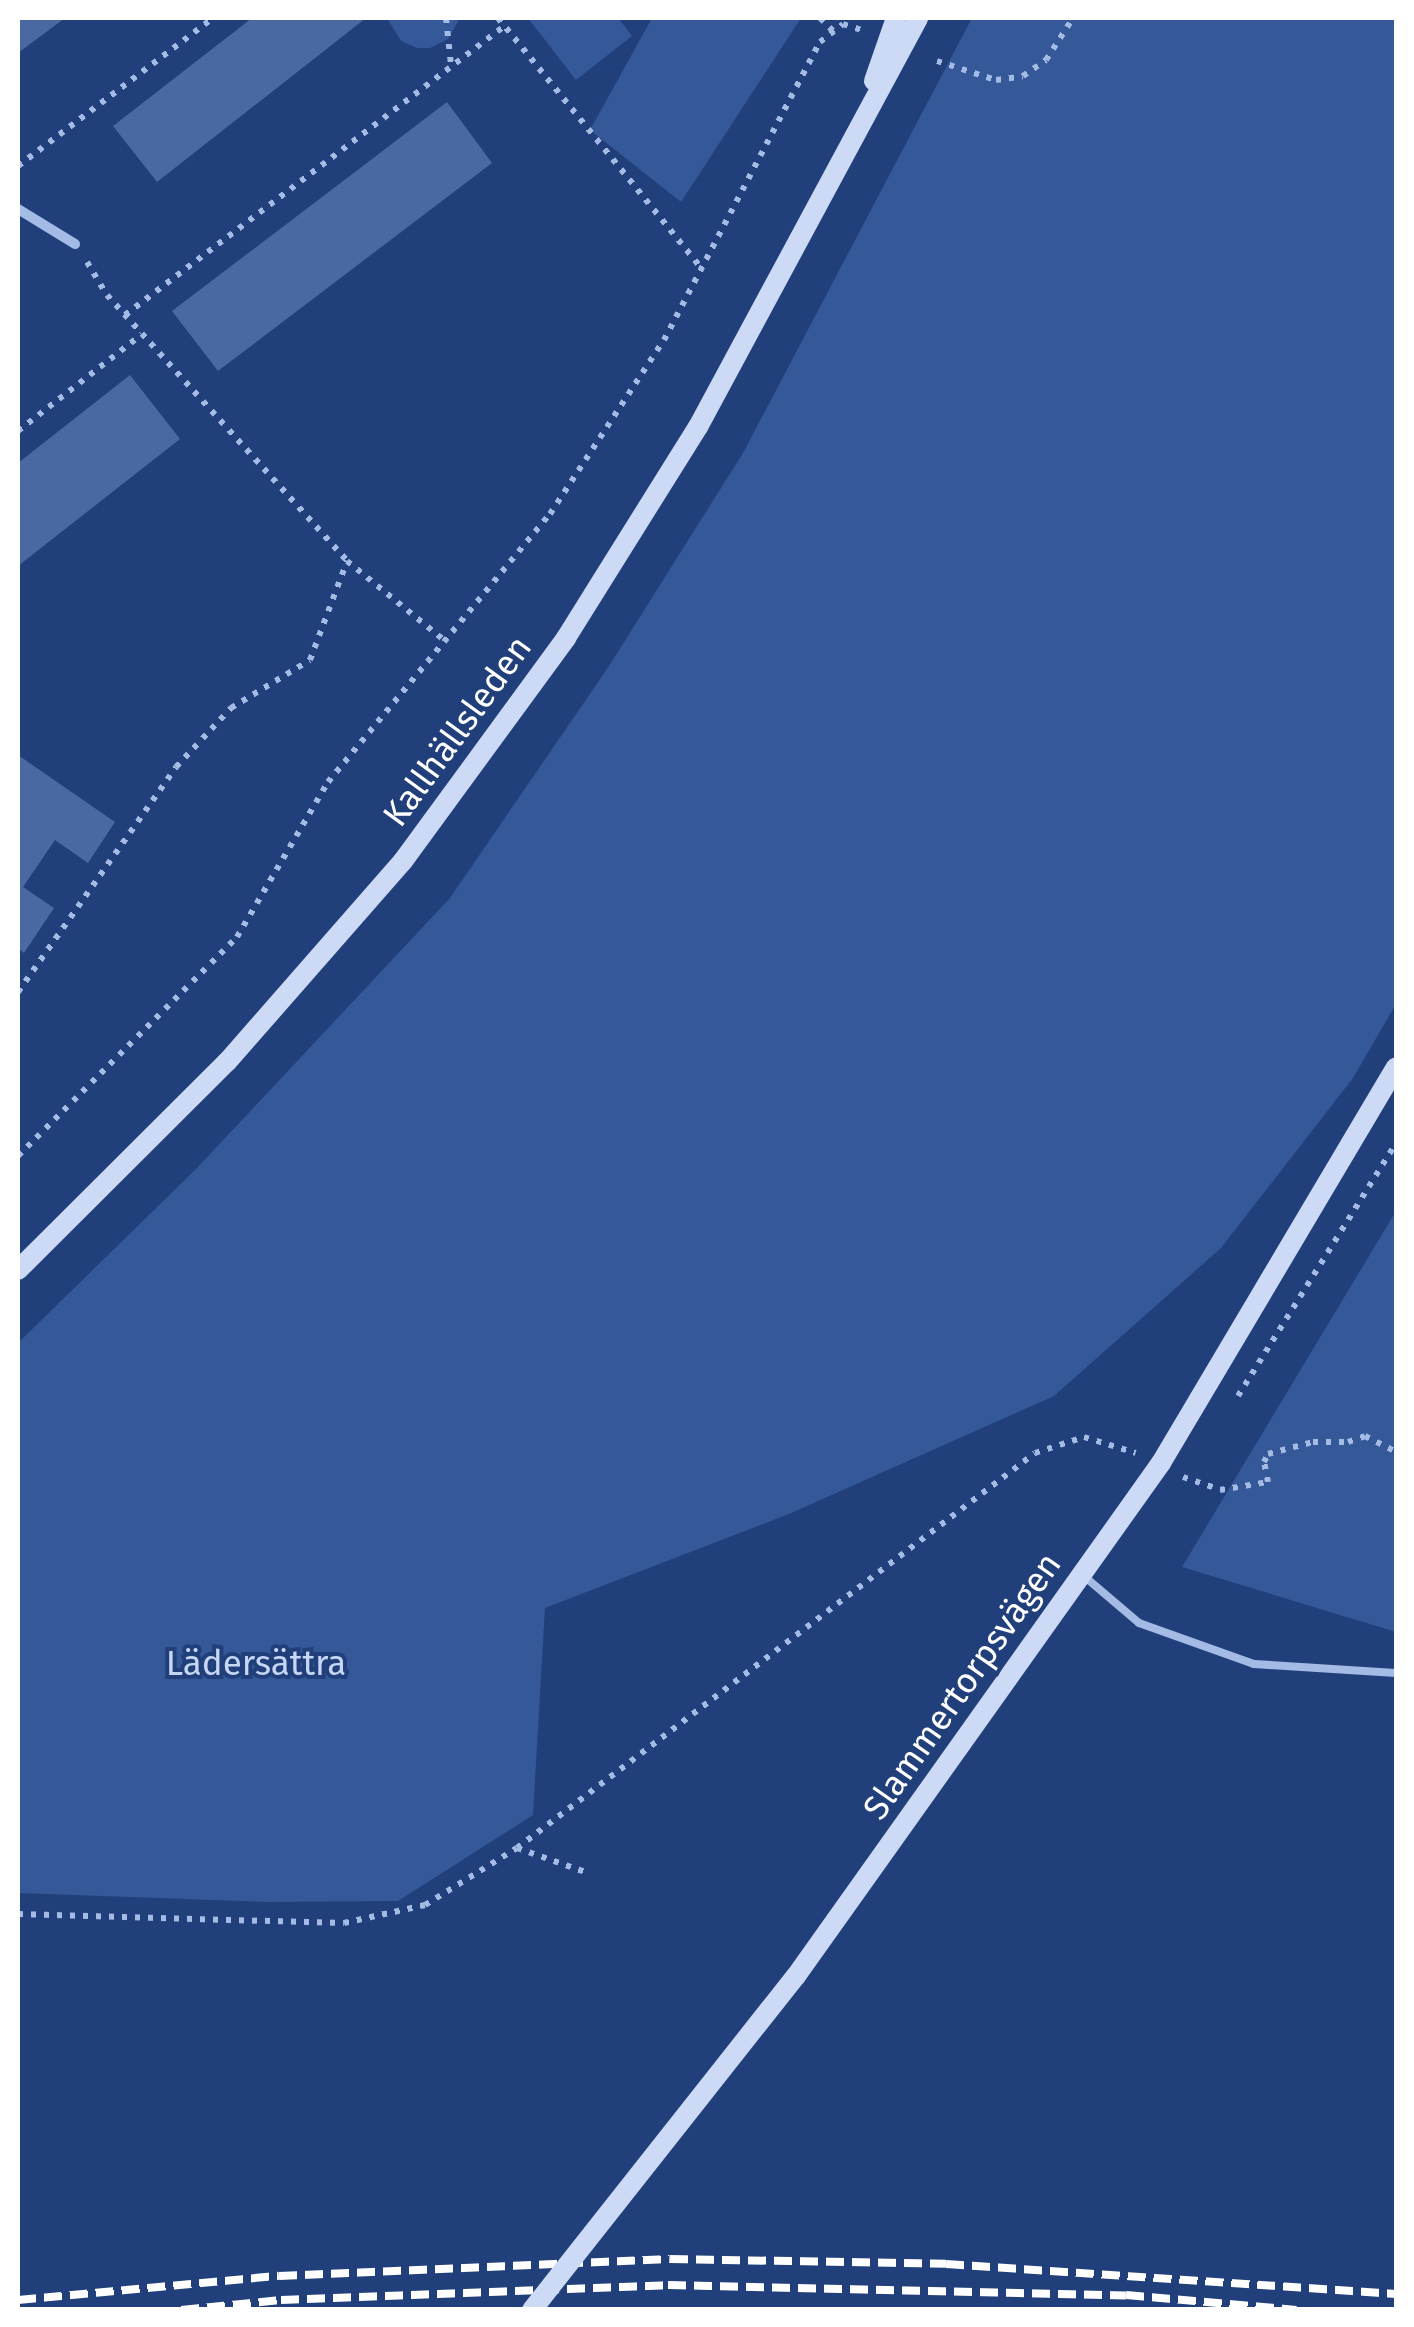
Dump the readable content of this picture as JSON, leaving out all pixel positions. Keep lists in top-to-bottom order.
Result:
{
  "streets": {
    "street": ["Kallhällsleden", "Slammertorpsvägen"]
  },
  "parks": ["Lädersättra"]
}
